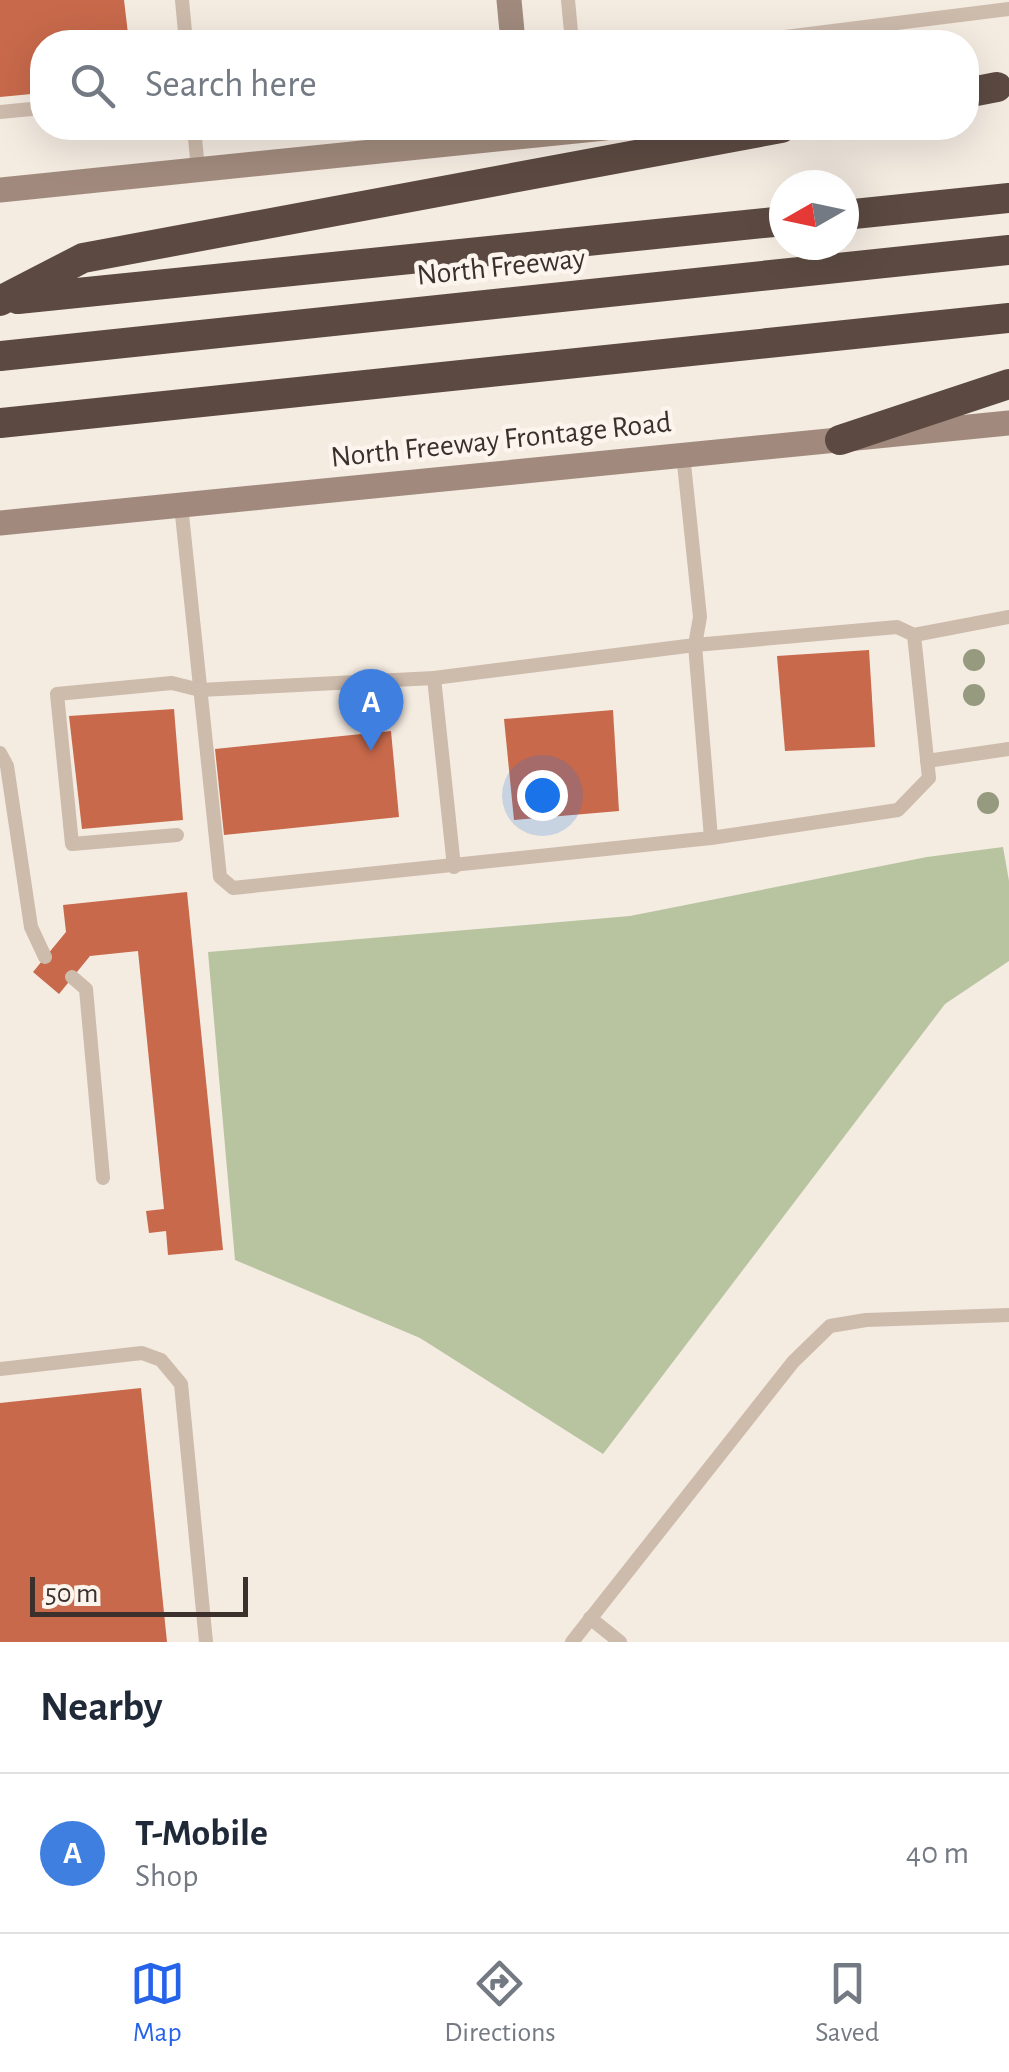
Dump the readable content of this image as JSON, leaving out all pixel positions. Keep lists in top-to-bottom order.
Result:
{
  "streets": {
    "highway": ["North Freeway"],
    "main road": ["North Freeway Frontage Road"]
  },
  "scale_bar": "50 m",
  "north": "left",
  "page": {
    "search": "Search here",
    "pins": "A",
    "scale": "50 m",
    "heading": "Nearby",
    "list": [
      {
        "mark": "A",
        "name": "T-Mobile",
        "note": "Shop",
        "value": "40 m"
      }
    ],
    "nav": ["Map", "Directions", "Saved"]
  }
}
